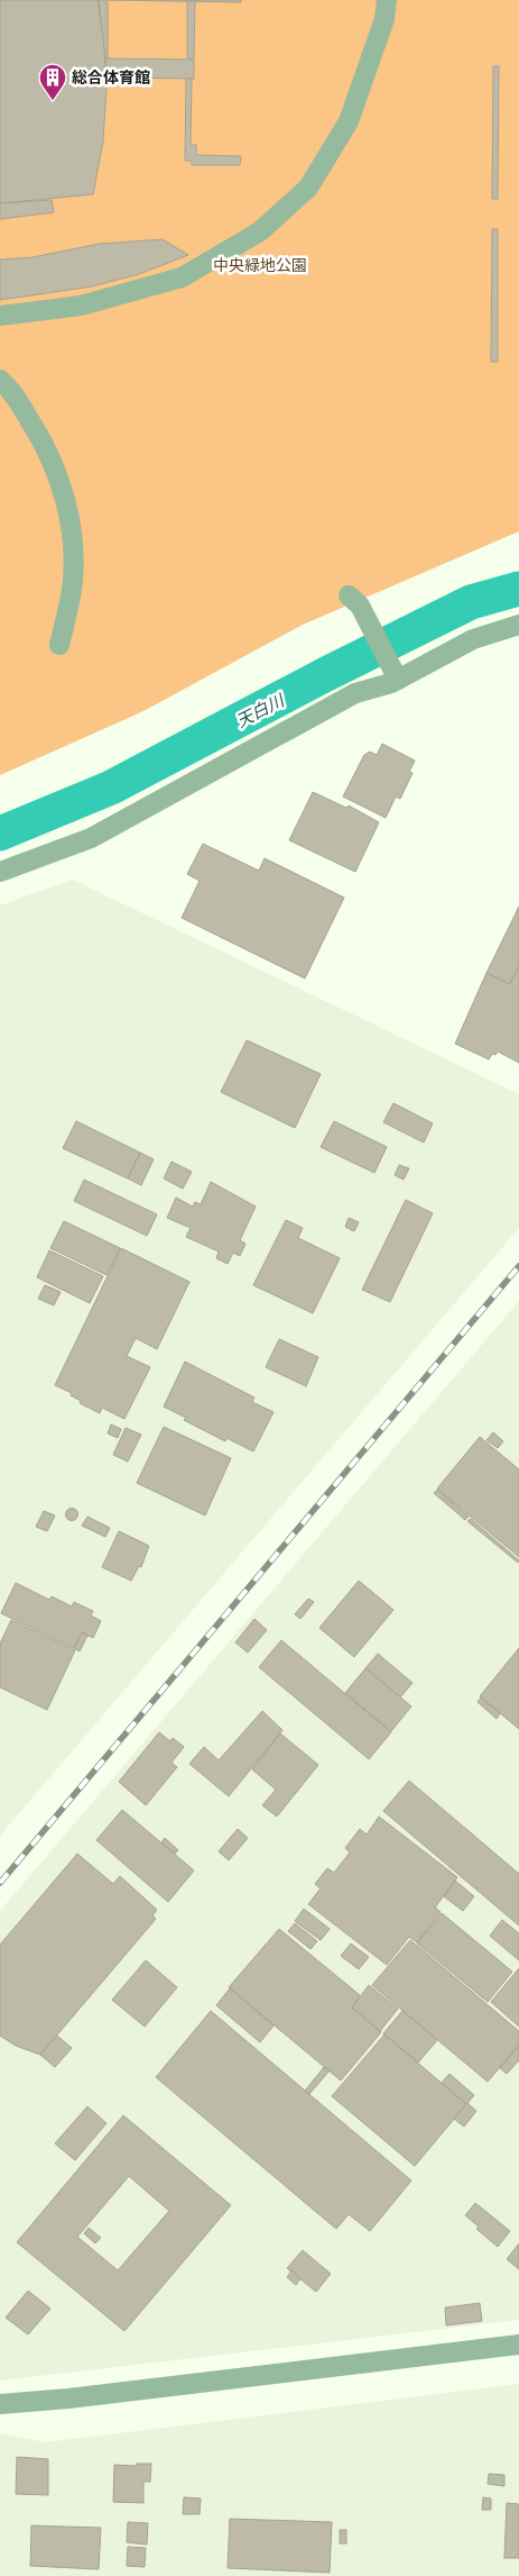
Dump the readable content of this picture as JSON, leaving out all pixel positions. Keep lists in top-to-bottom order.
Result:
{
  "water": ["天白川"],
  "parks": ["中央緑地公園"],
  "places": {
    "building": ["総合体育館"]
  }
}
